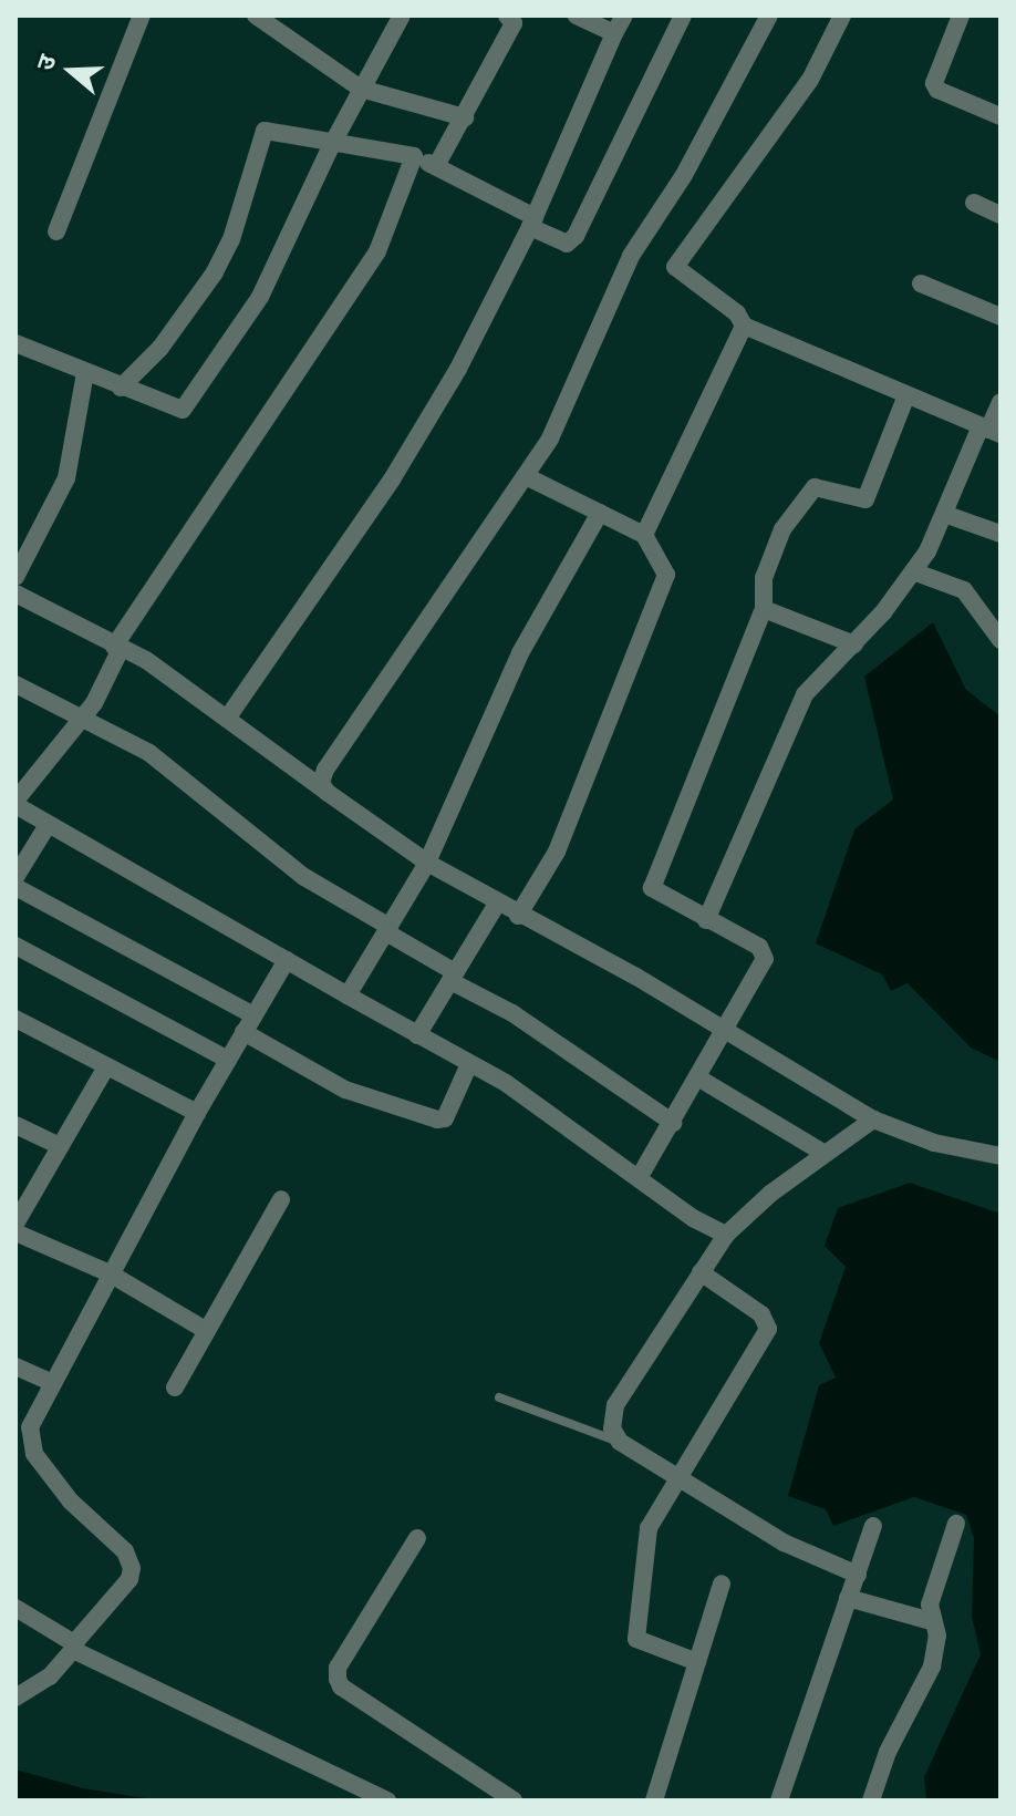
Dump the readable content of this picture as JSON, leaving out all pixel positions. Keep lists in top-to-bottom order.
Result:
{
  "north": "left"
}
